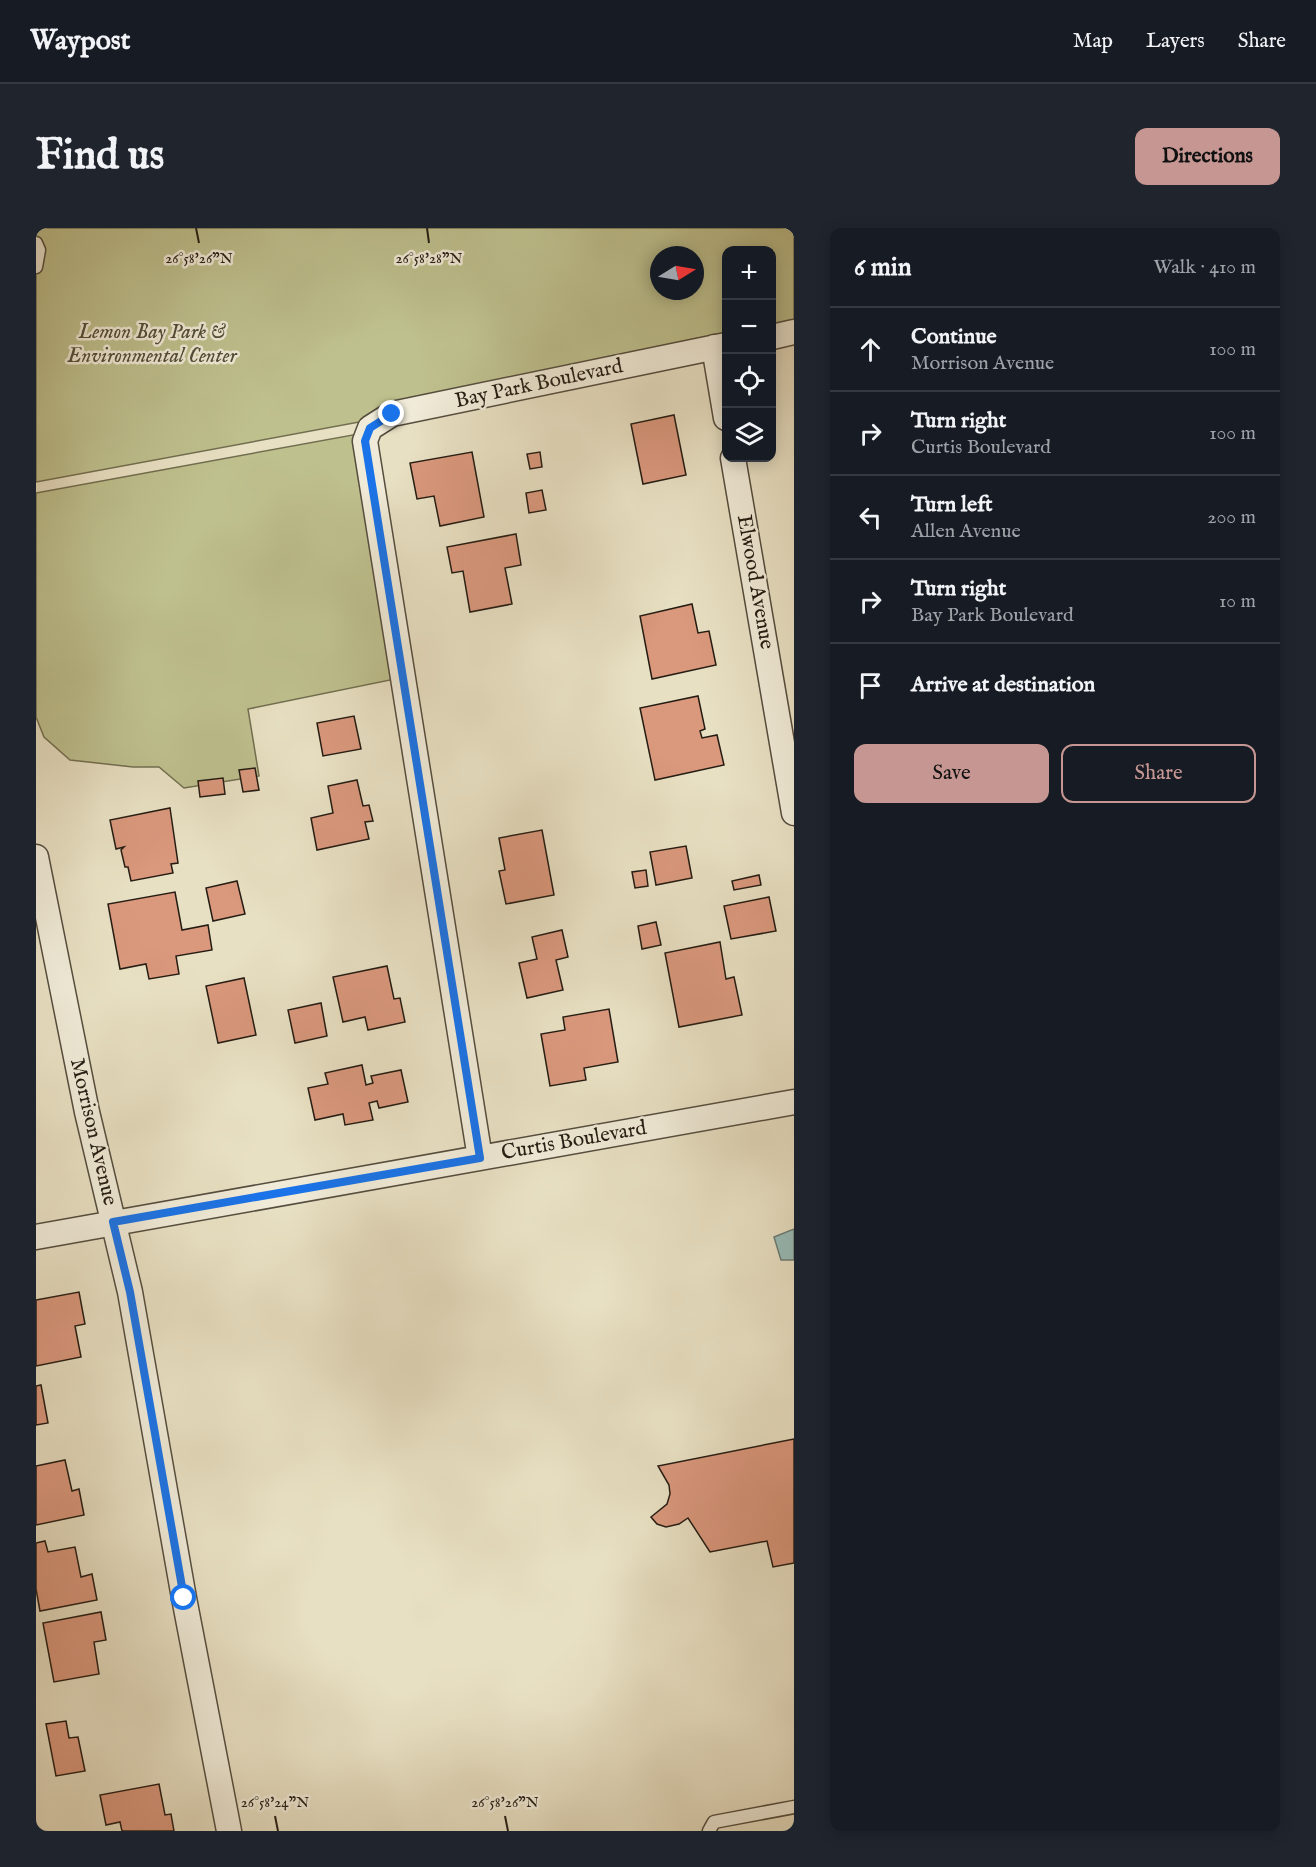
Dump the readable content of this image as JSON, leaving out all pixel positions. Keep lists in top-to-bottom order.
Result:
{
  "streets": {
    "street": [
      "Bay Park Boulevard",
      "Elwood Avenue",
      "Morrison Avenue",
      "Curtis Boulevard"
    ]
  },
  "crossings": [
    ["Bay Park Boulevard", "Curtis Boulevard"],
    ["Morrison Avenue", "Curtis Boulevard"]
  ],
  "parks": ["Lemon Bay Park & Environmental Center"],
  "north": "right",
  "page": {
    "header": "Waypost",
    "nav": ["Map", "Layers", "Share"],
    "buttons": [
      "Directions",
      ["Save", "Share"]
    ],
    "title": "Find us",
    "heading": ["6 min", "Walk · 410 m"],
    "map_buttons": ["+", "−"],
    "list": [
      ["Continue", "Morrison Avenue", "100 m"],
      ["Turn right", "Curtis Boulevard", "100 m"],
      ["Turn left", "Allen Avenue", "200 m"],
      ["Turn right", "Bay Park Boulevard", "10 m"],
      "Arrive at destination"
    ]
  },
  "coordinates": ["26°58'26\"N", "26°58'28\"N", "26°58'24\"N"]
}
